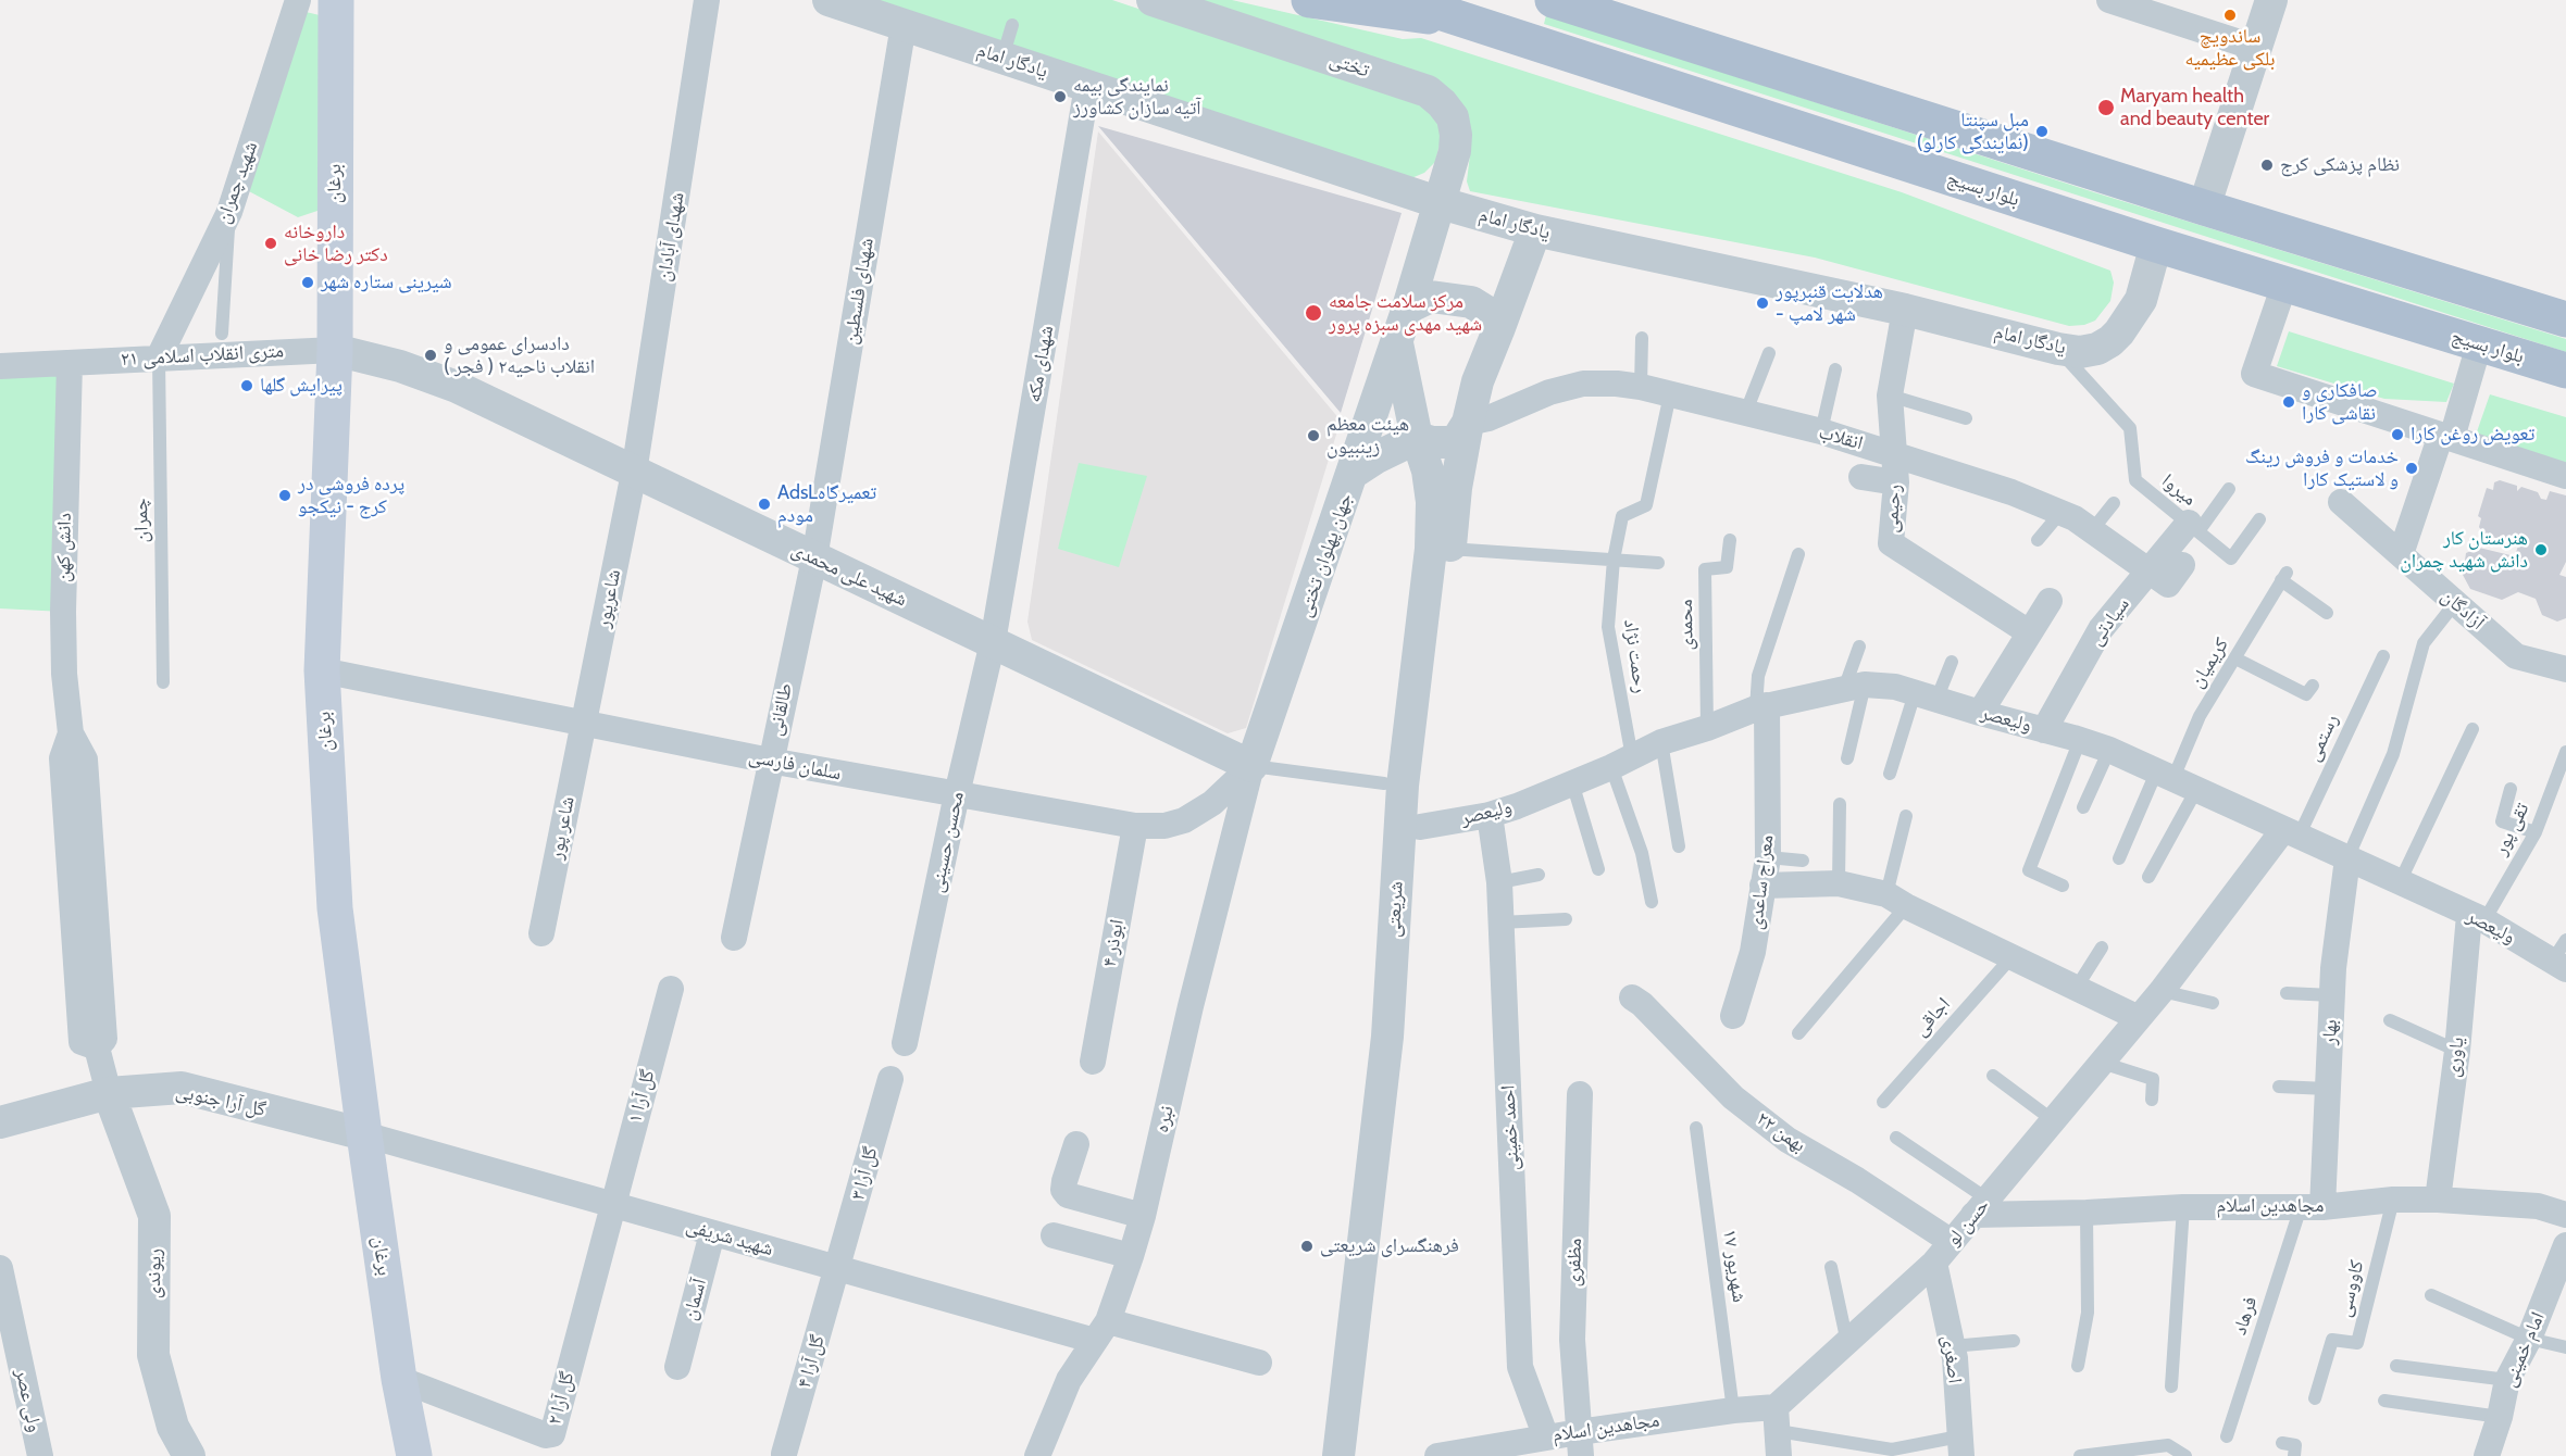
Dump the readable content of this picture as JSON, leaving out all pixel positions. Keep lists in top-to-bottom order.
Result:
{
  "streets": {
    "main road": ["برغان", "بلوار بسیج"],
    "street": [
      "یادگار امام",
      "تختی",
      "شهید چمران",
      "شهدای آبادان",
      "شهدای فلسطین",
      "۲۱ متری انقلاب اسلامی",
      "شهدای مکه",
      "انقلاب",
      "رحیمی",
      "دانش کهن",
      "جهان پهلوان تختی",
      "شهید علی محمدی",
      "شاعرپور",
      "آزادگان",
      "سیادتی",
      "طالقانی",
      "ولیعصر",
      "سلمان فارسی",
      "شاعر پور",
      "محسن حسینی",
      "معراج ساعدی",
      "شریعتی",
      "ابوذر ۴",
      "بهار",
      "یاوری",
      "گل آرا ۱",
      "گل آرا جنوبی",
      "نبره",
      "احمد خمینی",
      "۲۲ بهمن",
      "گل آرا ۳",
      "مجاهدین اسلام",
      "حسن لو",
      "شهید شریفی",
      "مظفری",
      "ریوندی",
      "آسمان",
      "امام خمینی",
      "اصغری",
      "گل آرا ۴",
      "گل آرا ۲",
      "ولی عصر"
    ],
    "lane": [
      "میروا",
      "چمران",
      "محمدی",
      "رحمت نژاد",
      "کریمیان",
      "رستمی",
      "تقی پور",
      "اجاقی",
      "۱۷ شهریور",
      "کاووسی",
      "فرهاد"
    ]
  },
  "crossings": [
    ["یادگار امام", "تختی"],
    ["یادگار امام", "بلوار بسیج"],
    ["یادگار امام", "شهدای فلسطین"],
    ["یادگار امام", "شهدای مکه"],
    ["یادگار امام", "میروا"],
    ["یادگار امام", "رحیمی"],
    ["یادگار امام", "شریعتی"],
    ["شهید چمران", "۲۱ متری انقلاب اسلامی"],
    ["شهید چمران", "چمران"],
    ["برغان", "۲۱ متری انقلاب اسلامی"],
    ["برغان", "شهید علی محمدی"],
    ["برغان", "سلمان فارسی"],
    ["برغان", "گل آرا جنوبی"],
    ["برغان", "شهید شریفی"],
    ["برغان", "گل آرا ۲"],
    ["شهدای آبادان", "شهید علی محمدی"],
    ["شهدای آبادان", "شاعرپور"],
    ["شهدای فلسطین", "شهید علی محمدی"],
    ["شهدای فلسطین", "طالقانی"],
    ["۲۱ متری انقلاب اسلامی", "چمران"],
    ["۲۱ متری انقلاب اسلامی", "دانش کهن"],
    ["۲۱ متری انقلاب اسلامی", "شهید علی محمدی"],
    ["شهدای مکه", "شهید علی محمدی"],
    ["شهدای مکه", "محسن حسینی"],
    ["انقلاب", "رحیمی"],
    ["انقلاب", "سیادتی"],
    ["انقلاب", "رحمت نژاد"],
    ["انقلاب", "شریعتی"],
    ["میروا", "سیادتی"],
    ["دانش کهن", "گل آرا جنوبی"],
    ["دانش کهن", "ریوندی"],
    ["جهان پهلوان تختی", "شهید علی محمدی"],
    ["جهان پهلوان تختی", "سلمان فارسی"],
    ["جهان پهلوان تختی", "شریعتی"],
    ["جهان پهلوان تختی", "نبره"],
    ["شهید علی محمدی", "شاعرپور"],
    ["شهید علی محمدی", "طالقانی"],
    ["شهید علی محمدی", "سلمان فارسی"],
    ["شهید علی محمدی", "محسن حسینی"],
    ["شهید علی محمدی", "نبره"],
    ["شاعرپور", "سلمان فارسی"],
    ["شاعرپور", "شاعر پور"],
    ["سیادتی", "ولیعصر"],
    ["محمدی", "ولیعصر"],
    ["رحمت نژاد", "ولیعصر"],
    ["کریمیان", "ولیعصر"],
    ["طالقانی", "سلمان فارسی"],
    ["ولیعصر", "رستمی"],
    ["ولیعصر", "تقی پور"],
    ["ولیعصر", "معراج ساعدی"],
    ["ولیعصر", "شریعتی"],
    ["ولیعصر", "بهار"],
    ["ولیعصر", "یاوری"],
    ["ولیعصر", "احمد خمینی"],
    ["ولیعصر", "حسن لو"],
    ["رستمی", "حسن لو"],
    ["سلمان فارسی", "شاعر پور"],
    ["سلمان فارسی", "محسن حسینی"],
    ["سلمان فارسی", "ابوذر ۴"],
    ["سلمان فارسی", "نبره"],
    ["تقی پور", "یاوری"],
    ["بهار", "مجاهدین اسلام"],
    ["بهار", "فرهاد"],
    ["یاوری", "مجاهدین اسلام"],
    ["گل آرا ۱", "شهید شریفی"],
    ["گل آرا ۱", "گل آرا ۲"],
    ["گل آرا جنوبی", "شهید شریفی"],
    ["گل آرا جنوبی", "ریوندی"],
    ["نبره", "شهید شریفی"],
    ["احمد خمینی", "مجاهدین اسلام"],
    ["۲۲ بهمن", "حسن لو"],
    ["گل آرا ۳", "شهید شریفی"],
    ["گل آرا ۳", "گل آرا ۴"],
    ["مجاهدین اسلام", "حسن لو"],
    ["مجاهدین اسلام", "مظفری"],
    ["مجاهدین اسلام", "۱۷ شهریور"],
    ["مجاهدین اسلام", "کاووسی"],
    ["مجاهدین اسلام", "فرهاد"],
    ["حسن لو", "اصغری"],
    ["شهید شریفی", "آسمان"],
    ["شهید شریفی", "گل آرا ۴"],
    ["شهید شریفی", "گل آرا ۲"]
  ],
  "places": [
    "ساندویچ بلکی عظیمیه",
    "نمایندگی بیمه آتیه سازان کشاورز",
    "Maryam health and beauty center",
    "مبل سپنتا (نمایندگی کارلو)",
    "نظام پزشکی کرج",
    "داروخانه دکتر رضا خانی",
    "شیرینی ستاره شهر",
    "هدلایت قنبرپور - شهر لامپ",
    "مرکز سلامت جامعه شهید مهدی سبزه پرور",
    "دادسرای عمومی و انقلاب ناحیه۲ ( فجر )",
    "پیرایش گلها",
    "صافکاری و نقاشی کارا",
    "تعویض روغن کارا",
    "هیئت معظم زینبیون",
    "خدمات و فروش رینگ و لاستیک کارا",
    "پرده فروشی در کرج - نیکجو",
    "AdsLتعمیرگاه مودم",
    "هنرستان کار دانش شهید چمران",
    "فرهنگسرای شریعتی"
  ]
}
